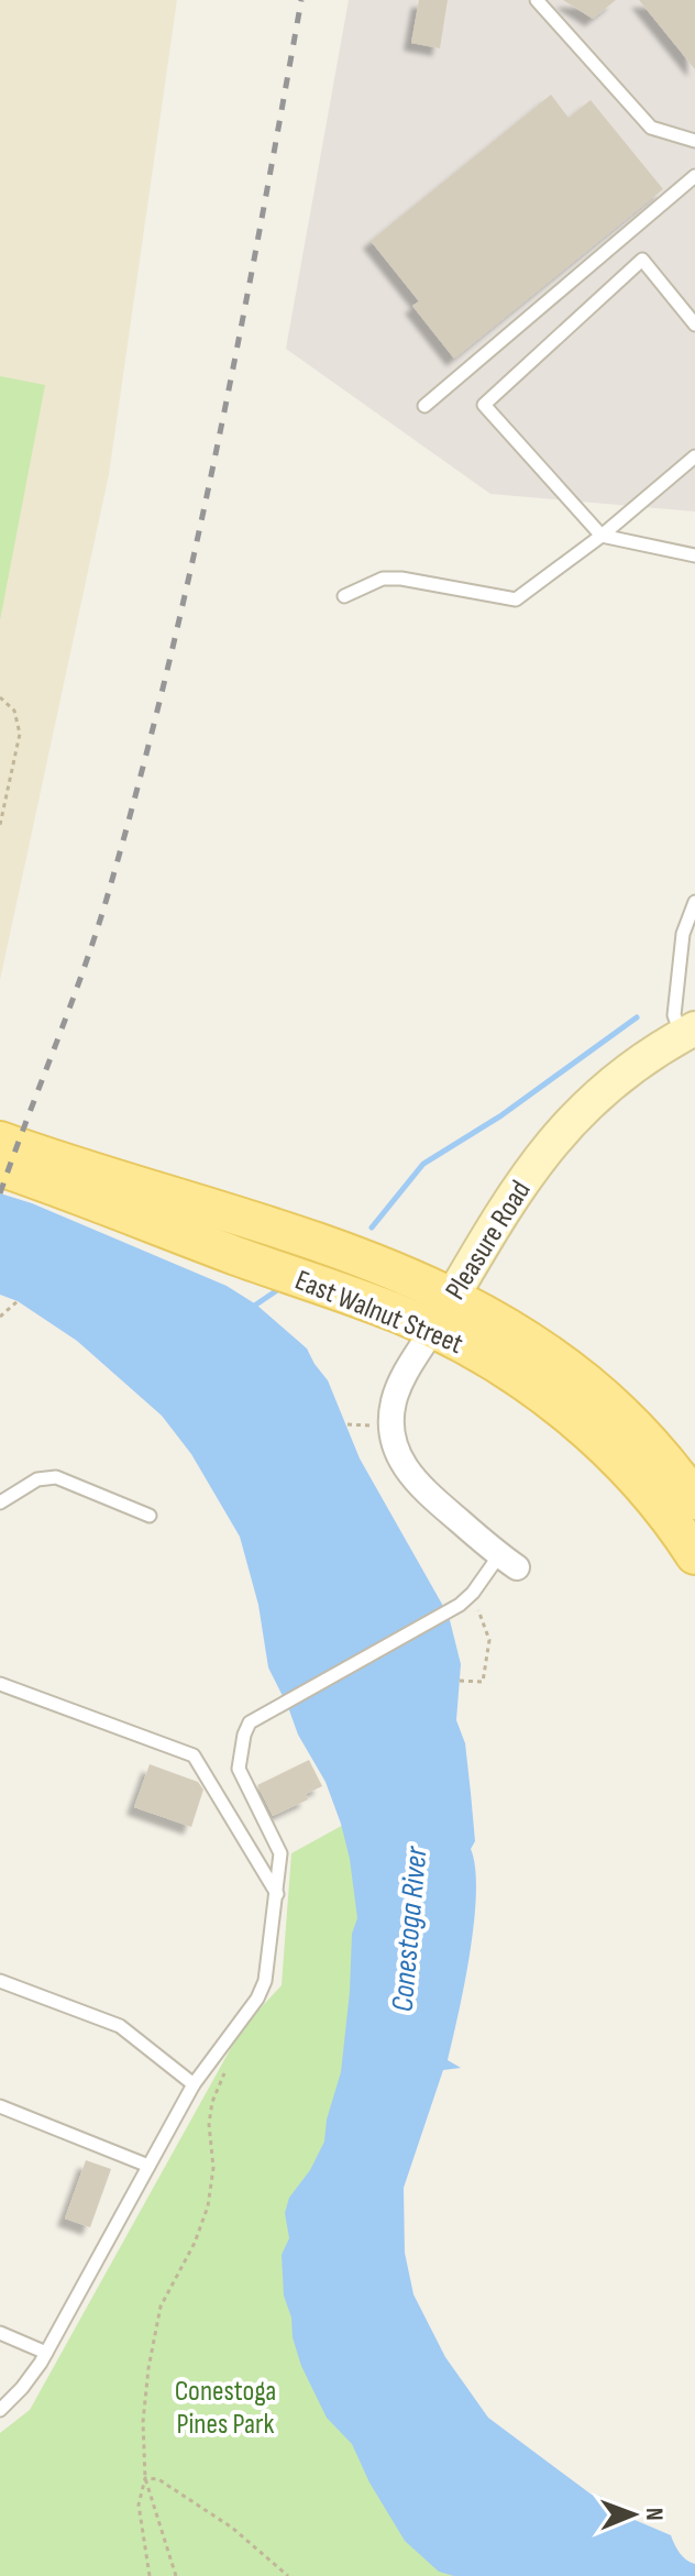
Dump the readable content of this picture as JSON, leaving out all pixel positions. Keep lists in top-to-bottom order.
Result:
{
  "streets": {
    "main road": ["East Walnut Street"],
    "street": ["Pleasure Road"]
  },
  "crossings": [
    ["Pleasure Road", "East Walnut Street"]
  ],
  "water": ["Conestoga River"],
  "parks": ["Conestoga Pines Park"],
  "north": "right"
}
